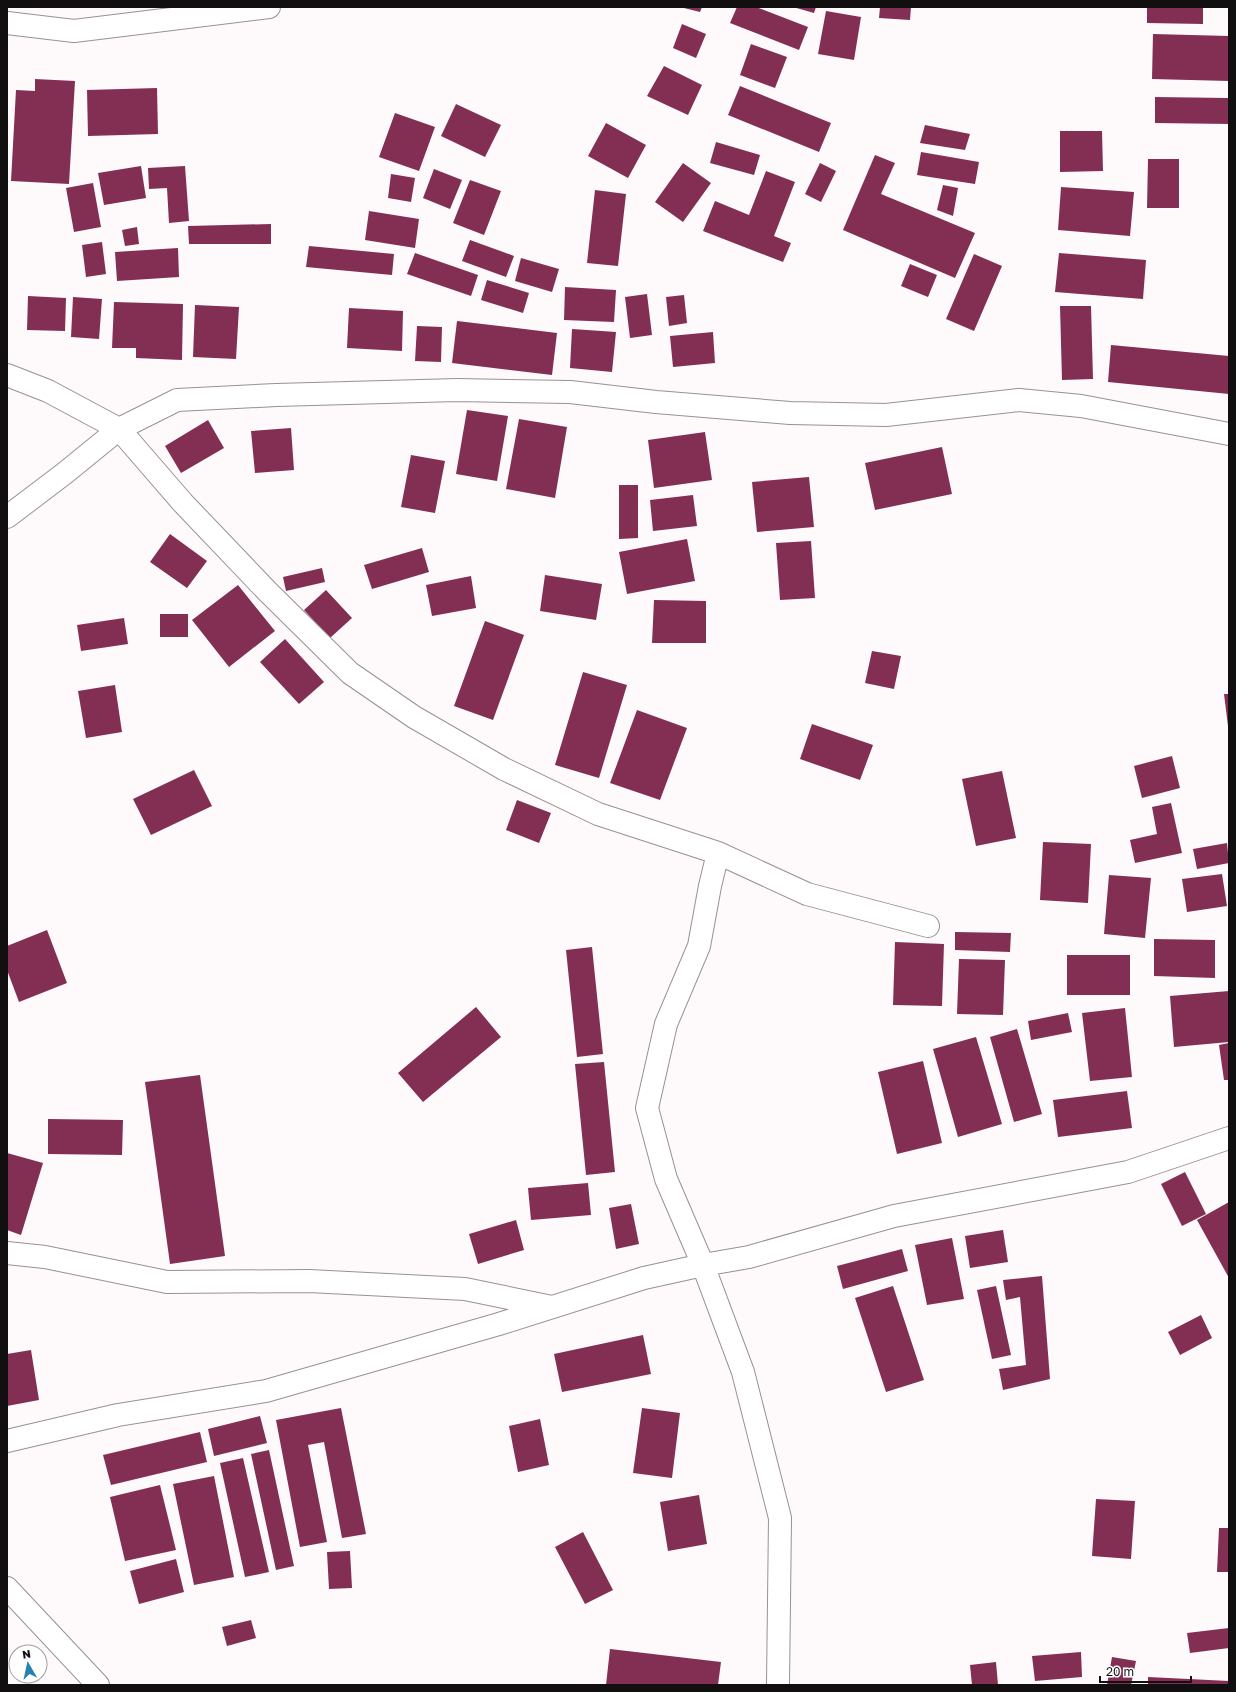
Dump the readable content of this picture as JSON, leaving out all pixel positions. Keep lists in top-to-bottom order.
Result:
{
  "scale_bar": "20 m",
  "north": "top"
}
